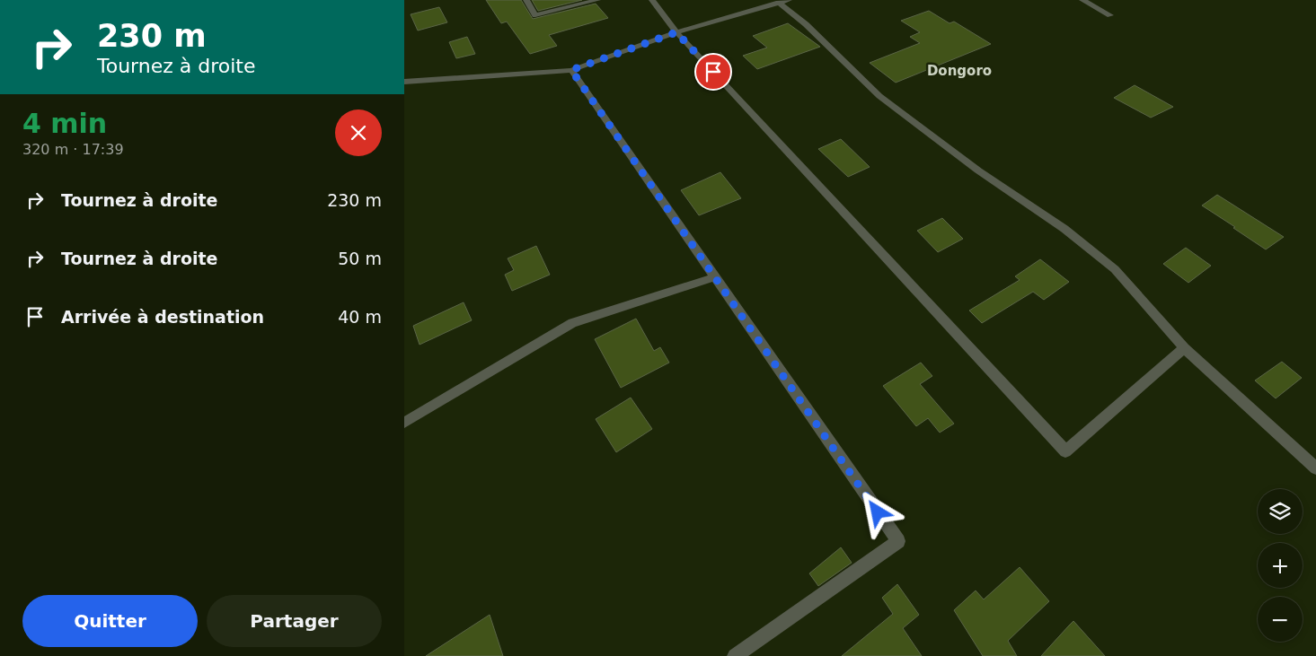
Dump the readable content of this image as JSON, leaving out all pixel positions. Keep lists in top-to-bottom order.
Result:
{
  "districts": ["Dongoro"],
  "page": {
    "turn": ["230 m", "Tournez à droite"],
    "heading": ["4 min", "320 m · 17:39"],
    "list": [
      {
        "name": "Tournez à droite",
        "value": "230 m"
      },
      {
        "name": "Tournez à droite",
        "value": "50 m"
      },
      {
        "name": "Arrivée à destination",
        "value": "40 m"
      }
    ],
    "map_buttons": ["+", "−"],
    "buttons": ["Quitter", "Partager"]
  }
}
